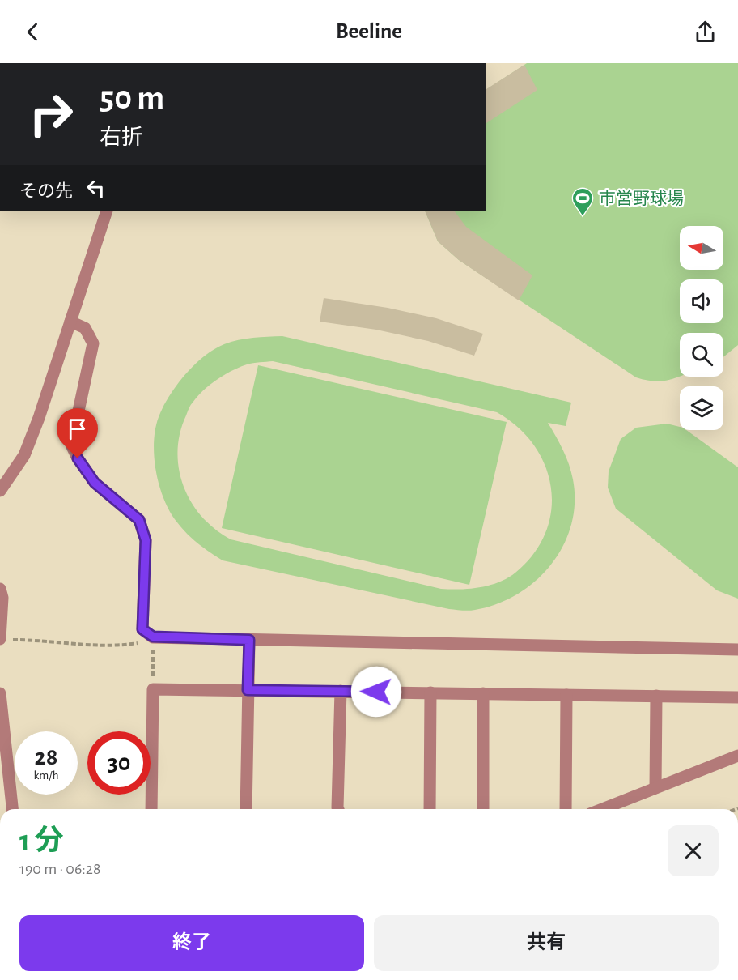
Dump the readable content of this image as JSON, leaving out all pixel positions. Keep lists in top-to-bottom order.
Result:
{
  "places": {
    "sports": ["市営野球場"]
  },
  "north": "left",
  "page": {
    "header": "Beeline",
    "turn": ["50 m", "右折"],
    "then": "その先",
    "speed": "28 km/h",
    "limit": "30",
    "heading": ["1 分", "190 m · 06:28"],
    "buttons": ["終了", "共有"]
  }
}
